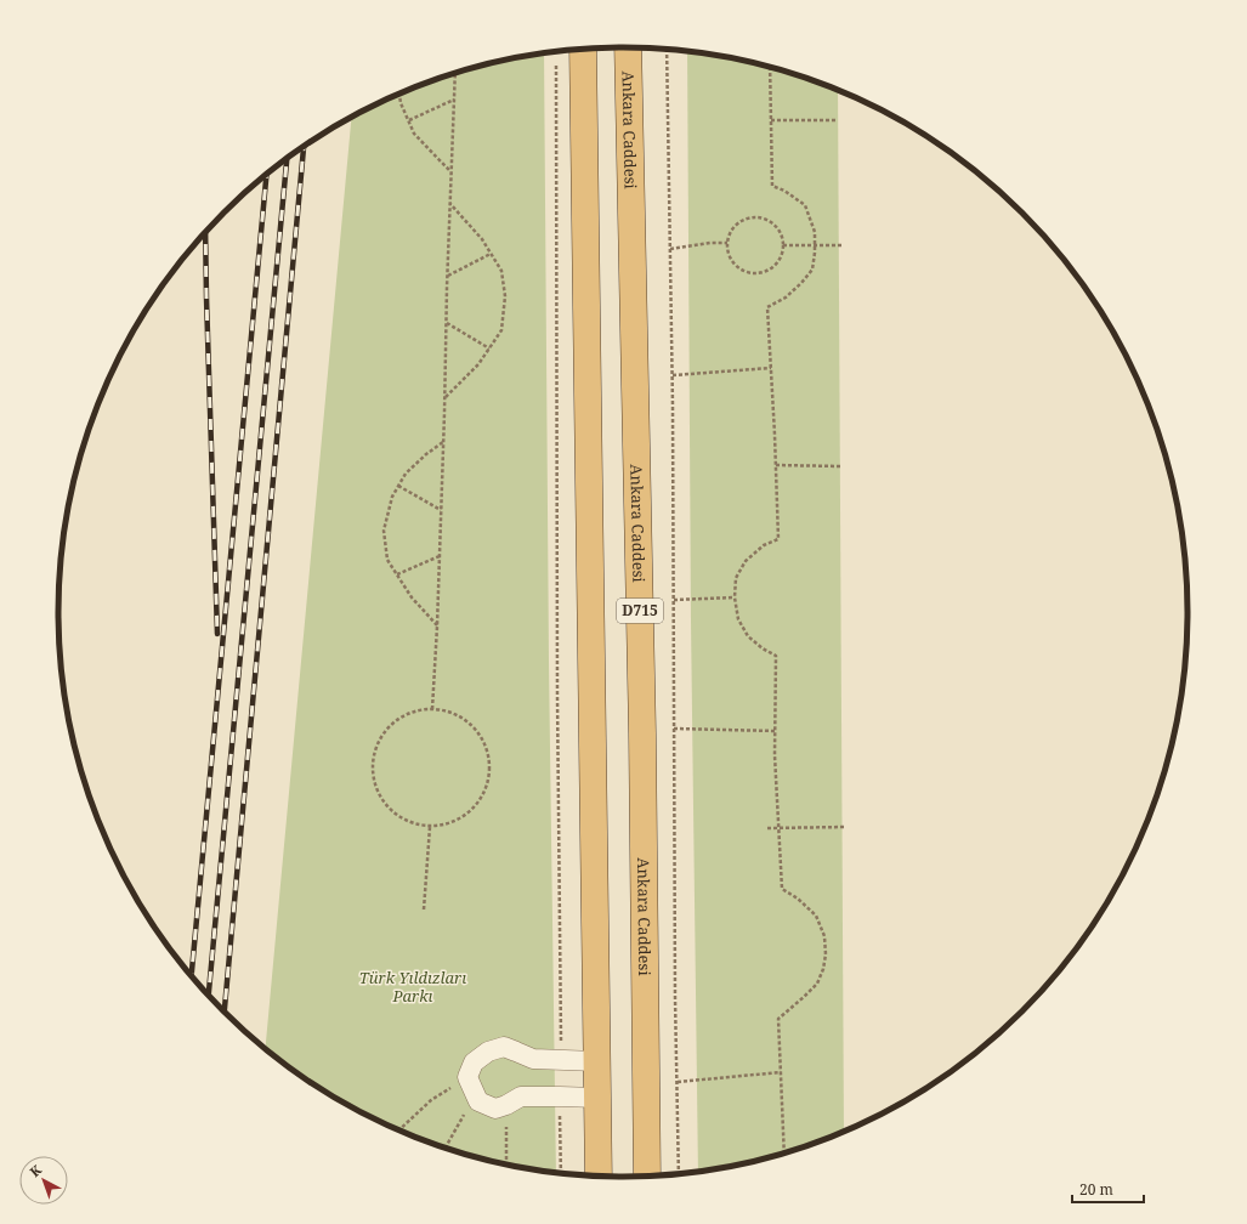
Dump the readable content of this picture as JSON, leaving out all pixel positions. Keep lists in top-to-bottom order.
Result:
{
  "streets": {
    "highway": ["Ankara Caddesi", "D715"]
  },
  "parks": ["Türk Yıldızları Parkı"],
  "scale_bar": "20 m",
  "north": "top left"
}
